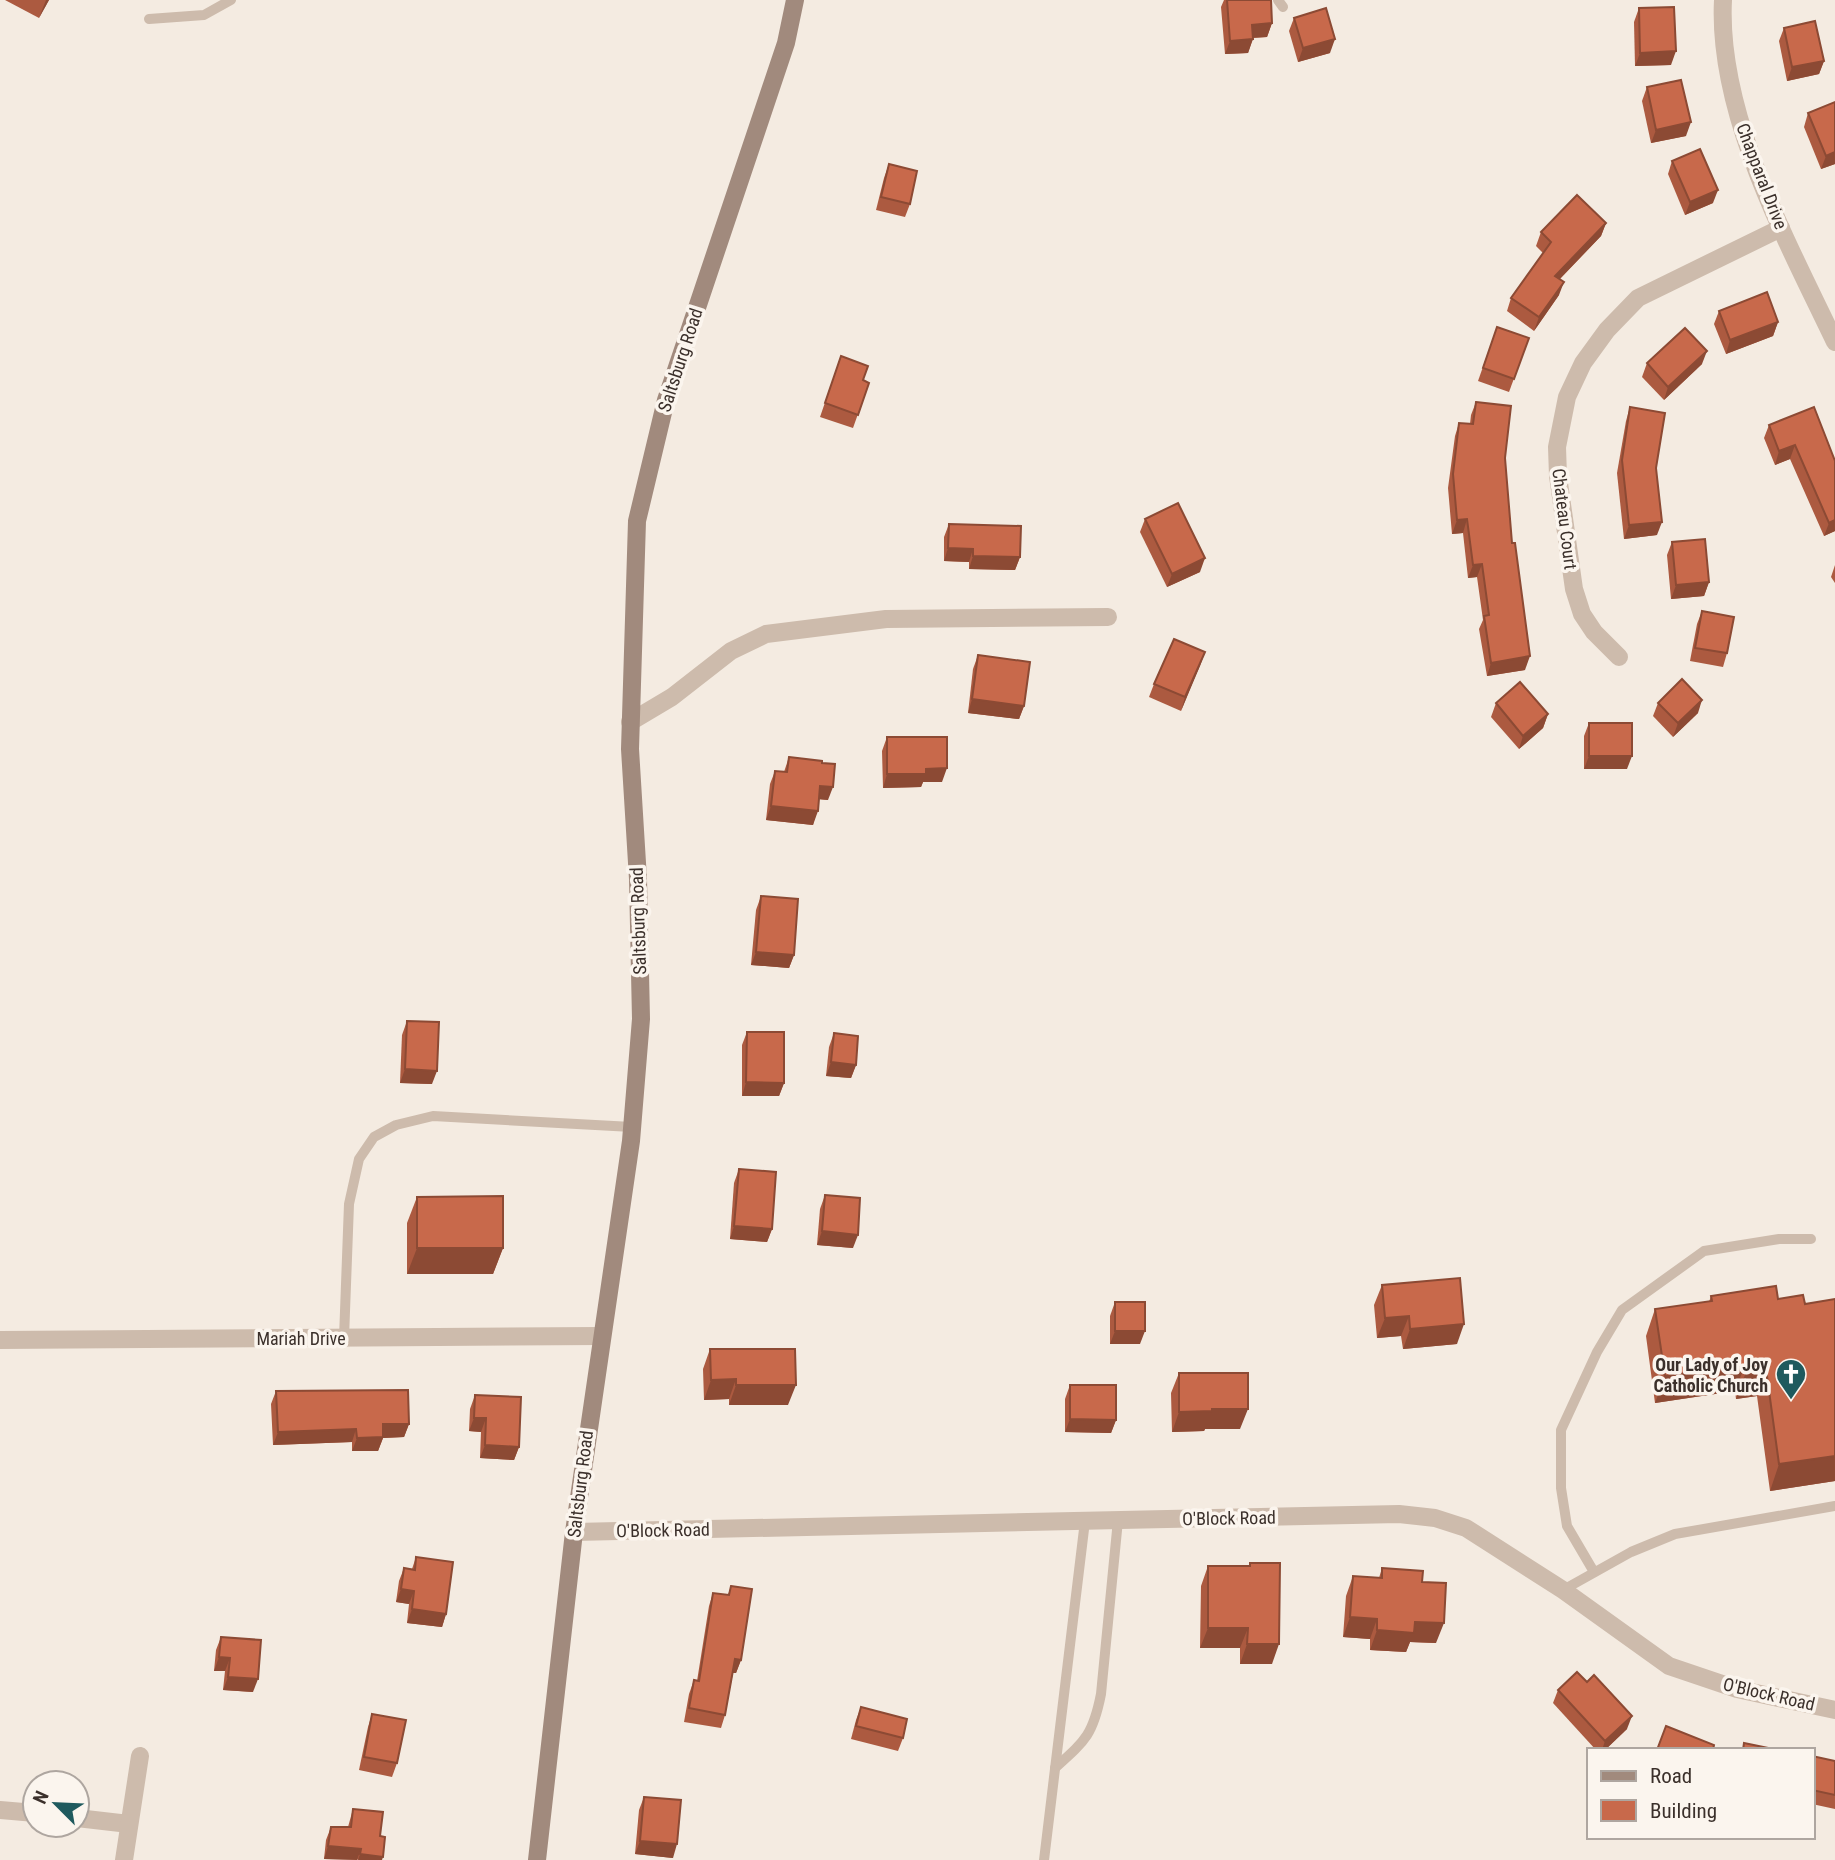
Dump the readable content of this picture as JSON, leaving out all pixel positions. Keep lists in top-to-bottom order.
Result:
{
  "streets": {
    "main road": ["Saltsburg Road"],
    "street": [
      "Chapparal Drive",
      "Chateau Court",
      "Mariah Drive",
      "O'Block Road"
    ]
  },
  "crossings": [
    ["Chapparal Drive", "Chateau Court"],
    ["Saltsburg Road", "Mariah Drive"],
    ["Saltsburg Road", "O'Block Road"]
  ],
  "places": {
    "church": ["Our Lady of Joy Catholic Church"]
  },
  "legend": ["Road", "Building"],
  "north": "top left"
}
